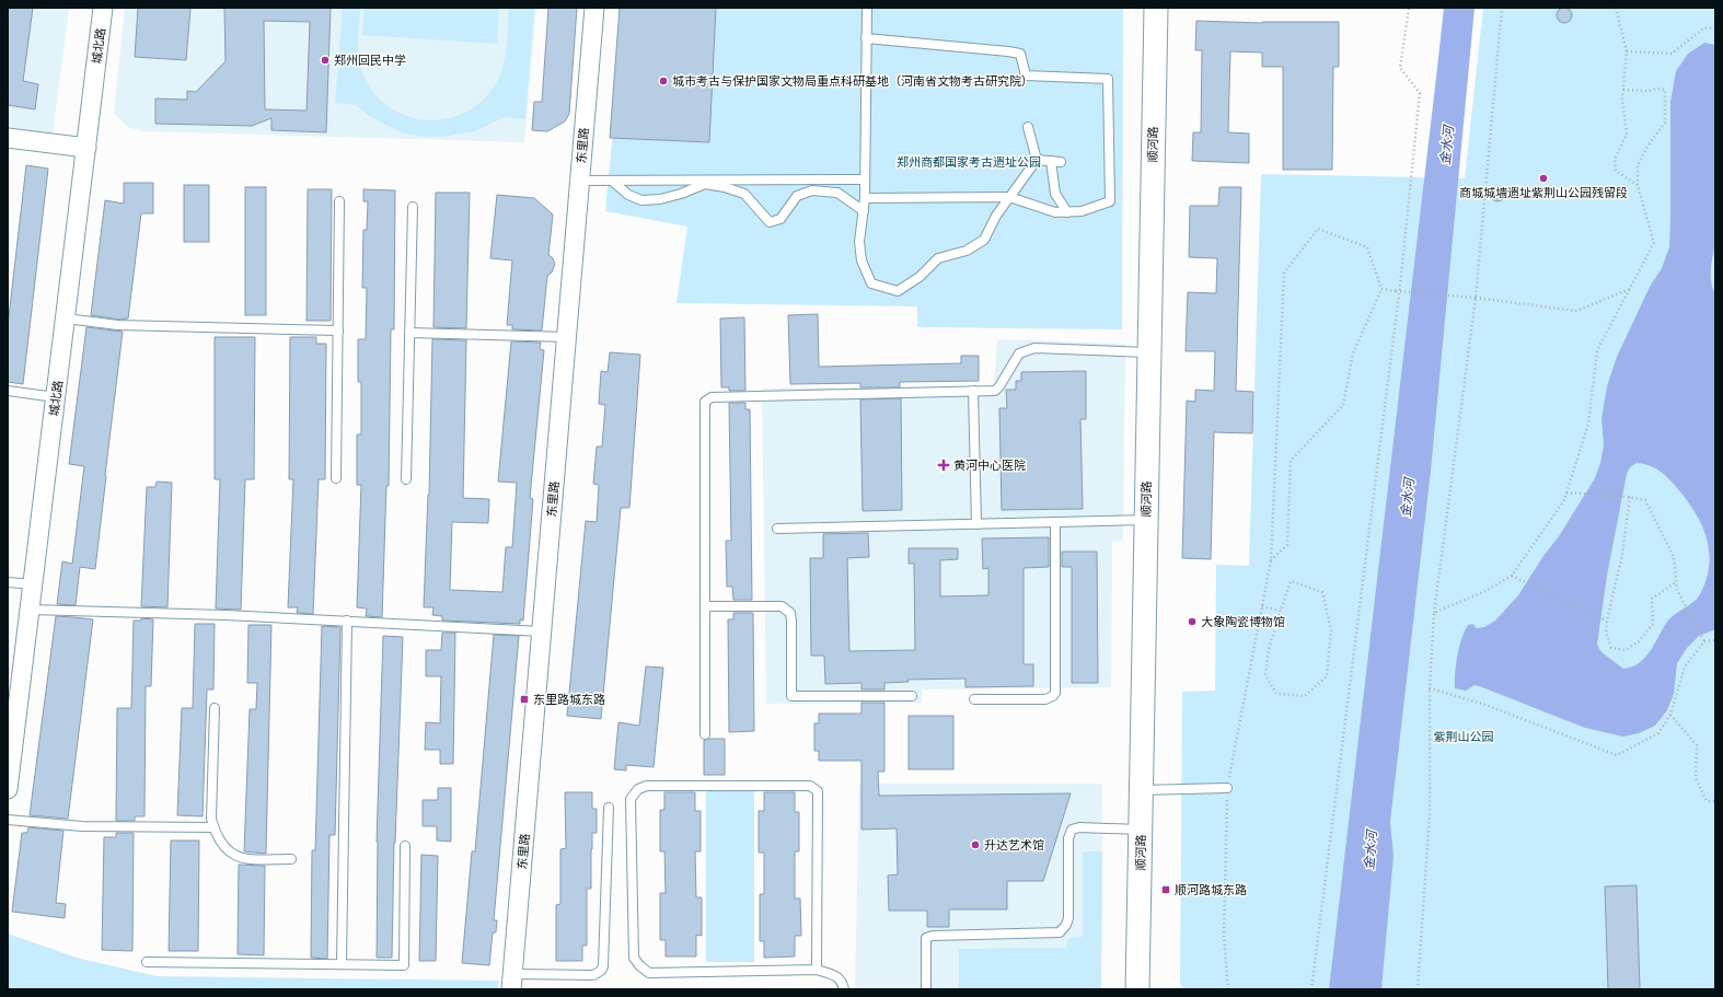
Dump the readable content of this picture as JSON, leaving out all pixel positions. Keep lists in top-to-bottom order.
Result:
{
  "streets": {
    "street": ["城北路", "顺河路", "东里路"]
  },
  "water": ["金水河"],
  "parks": ["郑州商都国家考古遗址公园", "紫荆山公园"],
  "places": {
    "other": [
      "郑州回民中学",
      "城市考古与保护国家文物局重点科研基地（河南省文物考古研究院）",
      "商城城墙遗址紫荆山公园残留段",
      "大象陶瓷博物馆",
      "升达艺术馆"
    ],
    "health": ["黄河中心医院"],
    "transit": ["东里路城东路", "顺河路城东路"]
  }
}
